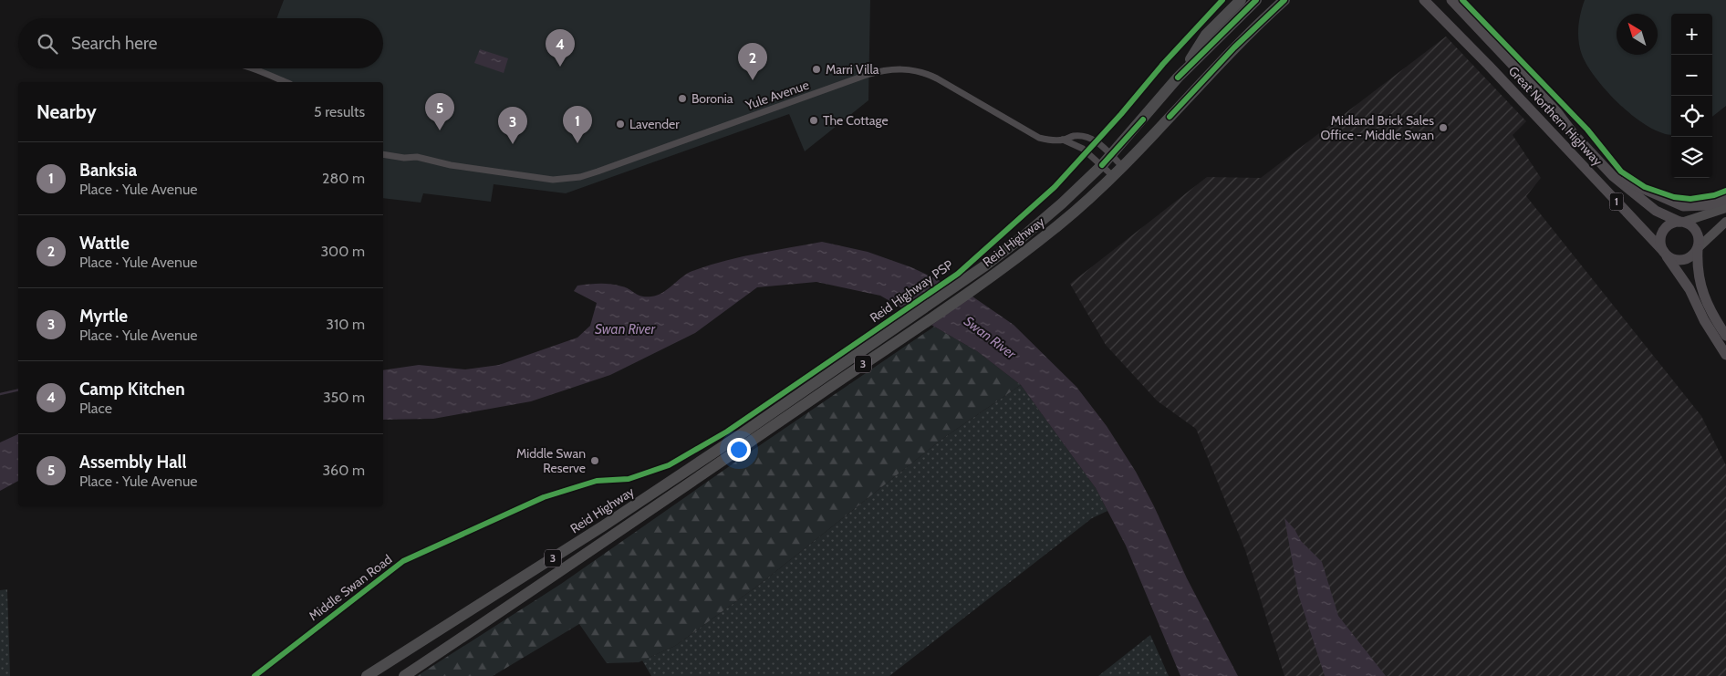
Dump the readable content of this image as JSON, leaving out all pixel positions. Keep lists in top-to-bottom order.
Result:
{
  "streets": {
    "highway": ["Reid Highway", "3"],
    "main road": ["Great Northern Highway", "1"],
    "street": ["Yule Avenue", "Middle Swan Road"],
    "cycle path": ["Reid Highway PSP"]
  },
  "crossings": [
    ["Yule Avenue", "Reid Highway"],
    ["Great Northern Highway", "1"]
  ],
  "water": ["Swan River"],
  "places": [
    "Marri Villa",
    "Boronia",
    "The Cottage",
    "Lavender",
    "Midland Brick Sales Office - Middle Swan",
    "Middle Swan Reserve"
  ],
  "north": "top left",
  "page": {
    "map_buttons": ["+", "−"],
    "search": "Search here",
    "pins": [
      "4",
      "2",
      "5",
      "1",
      "3"
    ],
    "heading": ["Nearby", "5 results"],
    "list": [
      {
        "mark": "1",
        "name": "Banksia",
        "note": "Place · Yule Avenue",
        "value": "280 m"
      },
      {
        "mark": "2",
        "name": "Wattle",
        "note": "Place · Yule Avenue",
        "value": "300 m"
      },
      {
        "mark": "3",
        "name": "Myrtle",
        "note": "Place · Yule Avenue",
        "value": "310 m"
      },
      {
        "mark": "4",
        "name": "Camp Kitchen",
        "note": "Place",
        "value": "350 m"
      },
      {
        "mark": "5",
        "name": "Assembly Hall",
        "note": "Place · Yule Avenue",
        "value": "360 m"
      }
    ]
  }
}
